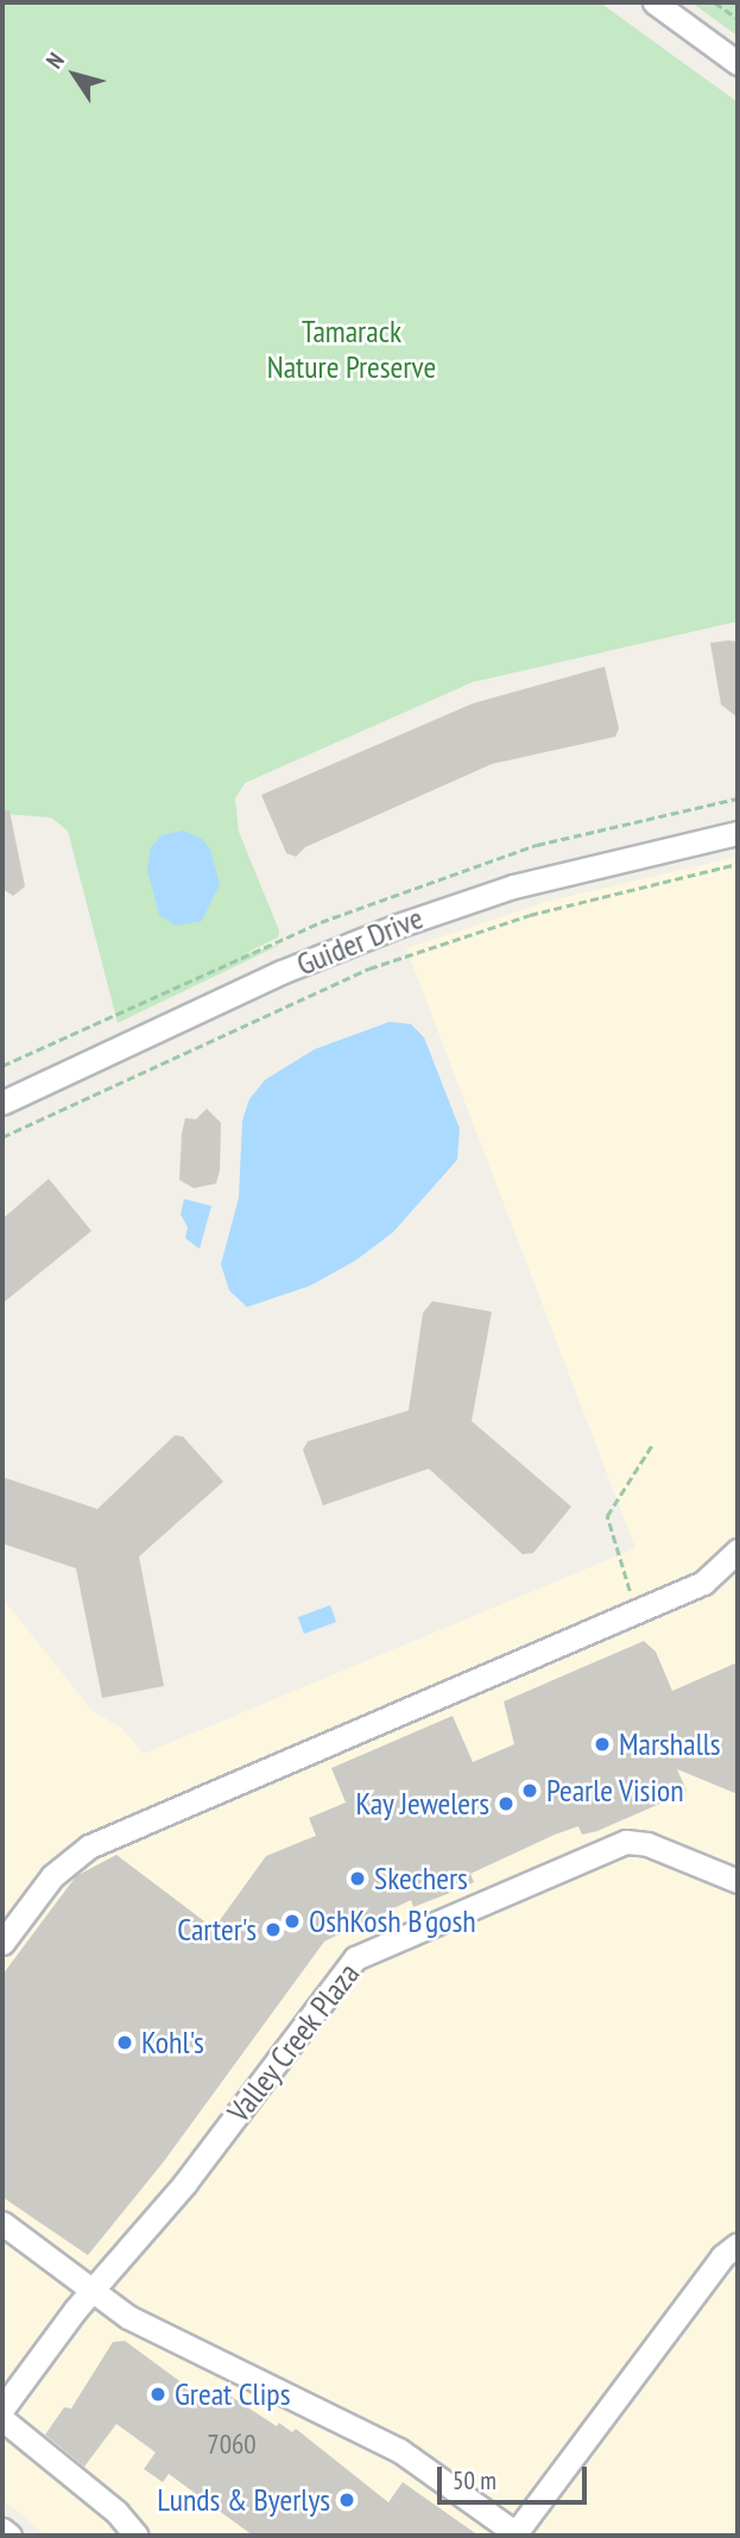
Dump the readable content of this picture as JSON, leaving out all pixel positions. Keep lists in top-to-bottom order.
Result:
{
  "streets": {
    "street": ["Guider Drive", "Valley Creek Plaza"]
  },
  "parks": ["Tamarack Nature Preserve"],
  "places": [
    "Marshalls",
    "Pearle Vision",
    "Kay Jewelers",
    "Skechers",
    "OshKosh B'gosh",
    "Carter's",
    "Kohl's",
    "Great Clips",
    "Lunds & Byerlys"
  ],
  "house_numbers": ["7060"],
  "scale_bar": "50 m",
  "north": "top left"
}
